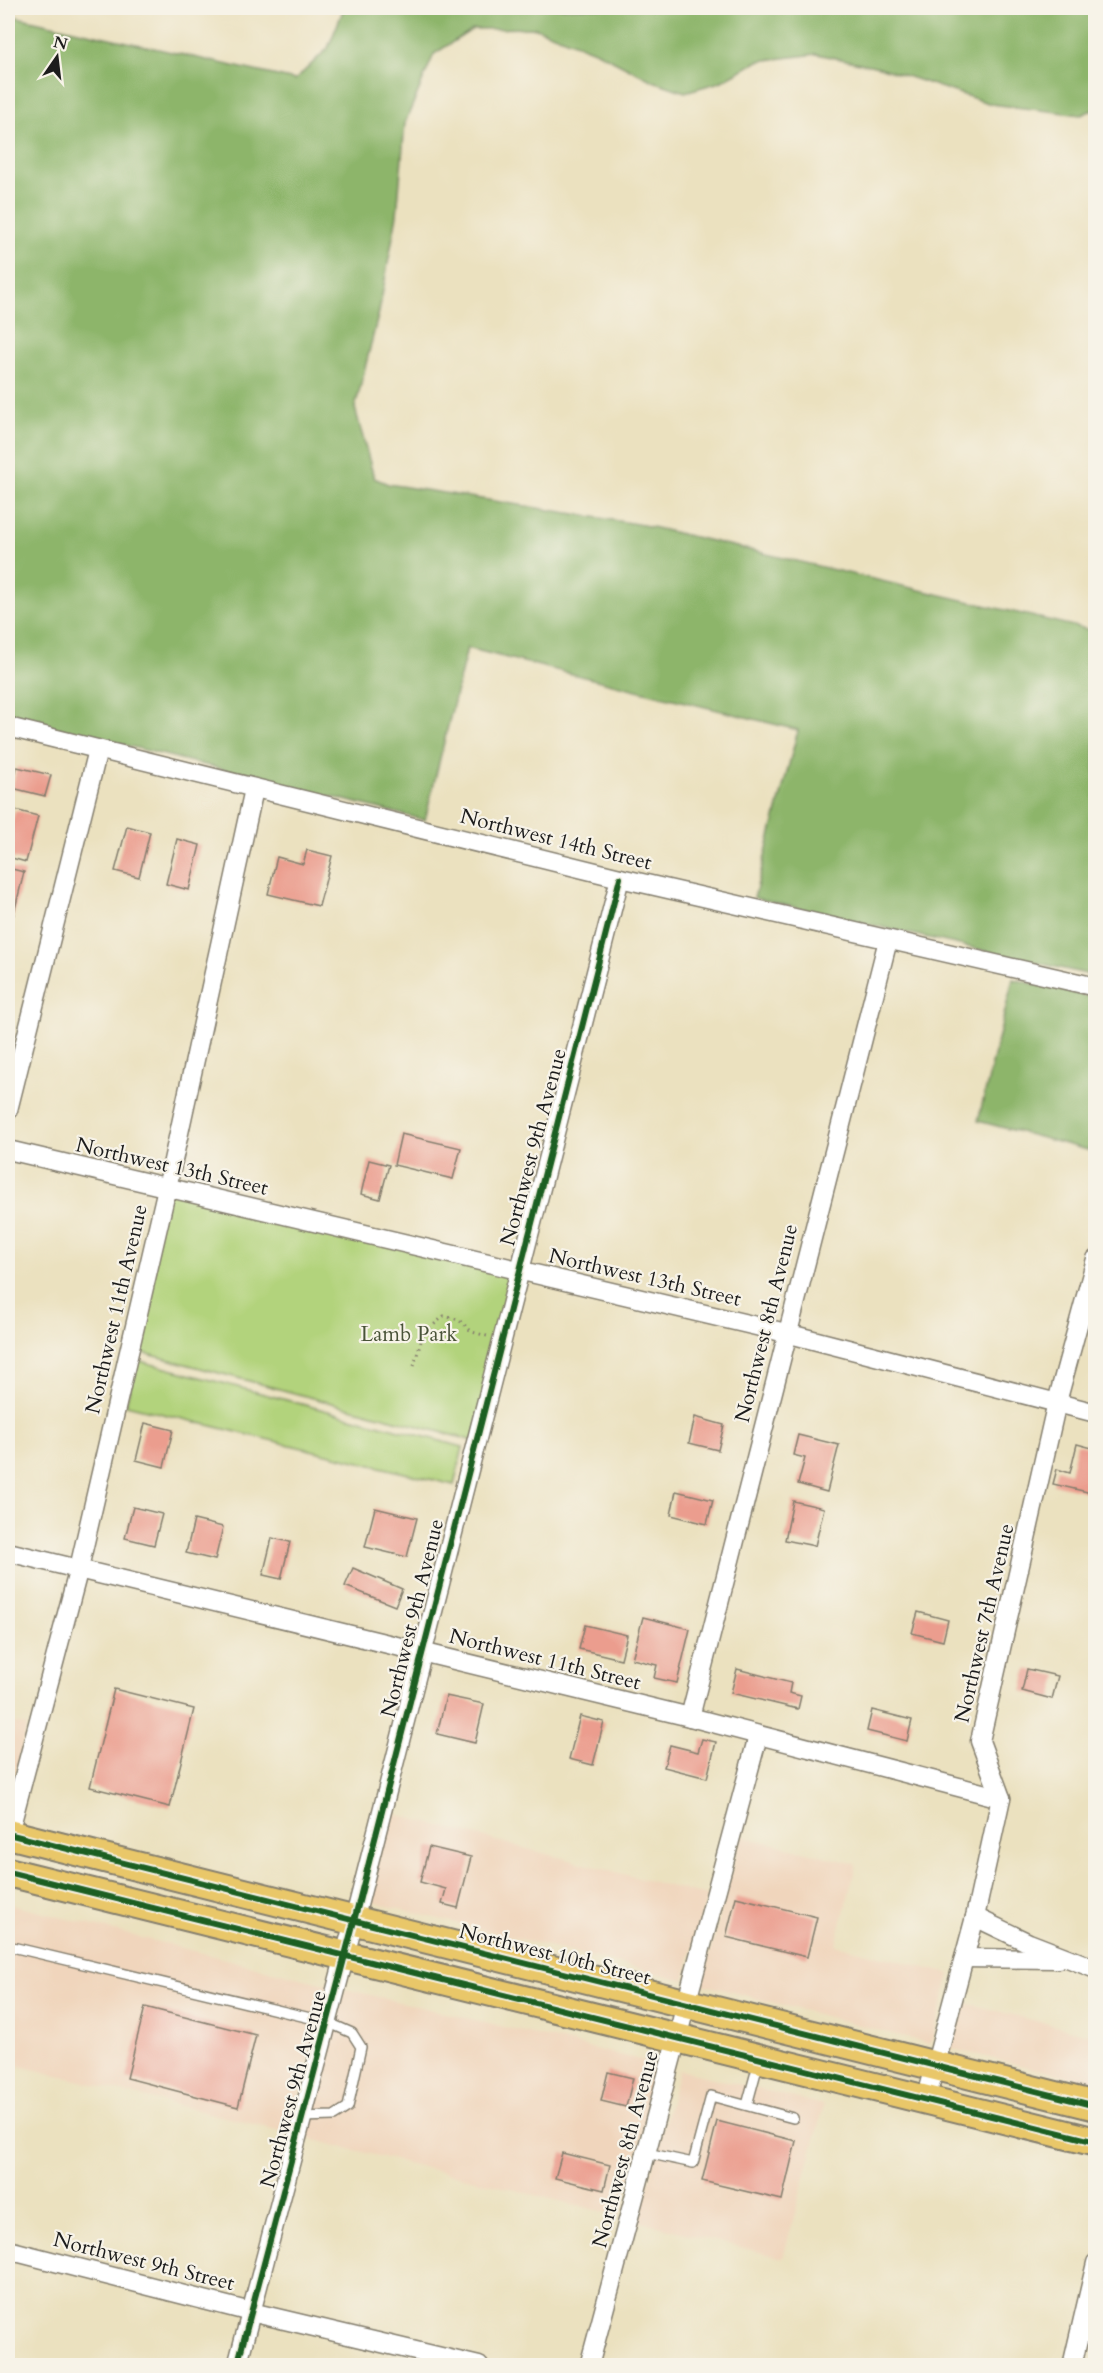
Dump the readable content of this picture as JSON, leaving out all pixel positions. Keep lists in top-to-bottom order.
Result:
{
  "streets": {
    "highway": ["Northwest 10th Street"],
    "street": [
      "Northwest 14th Street",
      "Northwest 9th Avenue",
      "Northwest 13th Street",
      "Northwest 11th Avenue",
      "Northwest 8th Avenue",
      "Northwest 7th Avenue",
      "Northwest 11th Street",
      "Northwest 9th Street"
    ]
  },
  "crossings": [
    ["Northwest 14th Street", "Northwest 9th Avenue"],
    ["Northwest 14th Street", "Northwest 11th Avenue"],
    ["Northwest 14th Street", "Northwest 8th Avenue"],
    ["Northwest 9th Avenue", "Northwest 13th Street"],
    ["Northwest 9th Avenue", "Northwest 11th Street"],
    ["Northwest 9th Avenue", "Northwest 10th Street"],
    ["Northwest 9th Avenue", "Northwest 9th Street"],
    ["Northwest 13th Street", "Northwest 11th Avenue"],
    ["Northwest 13th Street", "Northwest 8th Avenue"],
    ["Northwest 13th Street", "Northwest 7th Avenue"],
    ["Northwest 11th Avenue", "Northwest 11th Street"],
    ["Northwest 11th Avenue", "Northwest 10th Street"],
    ["Northwest 8th Avenue", "Northwest 11th Street"],
    ["Northwest 8th Avenue", "Northwest 10th Street"],
    ["Northwest 7th Avenue", "Northwest 11th Street"]
  ],
  "parks": ["Lamb Park"],
  "north": "top"
}
